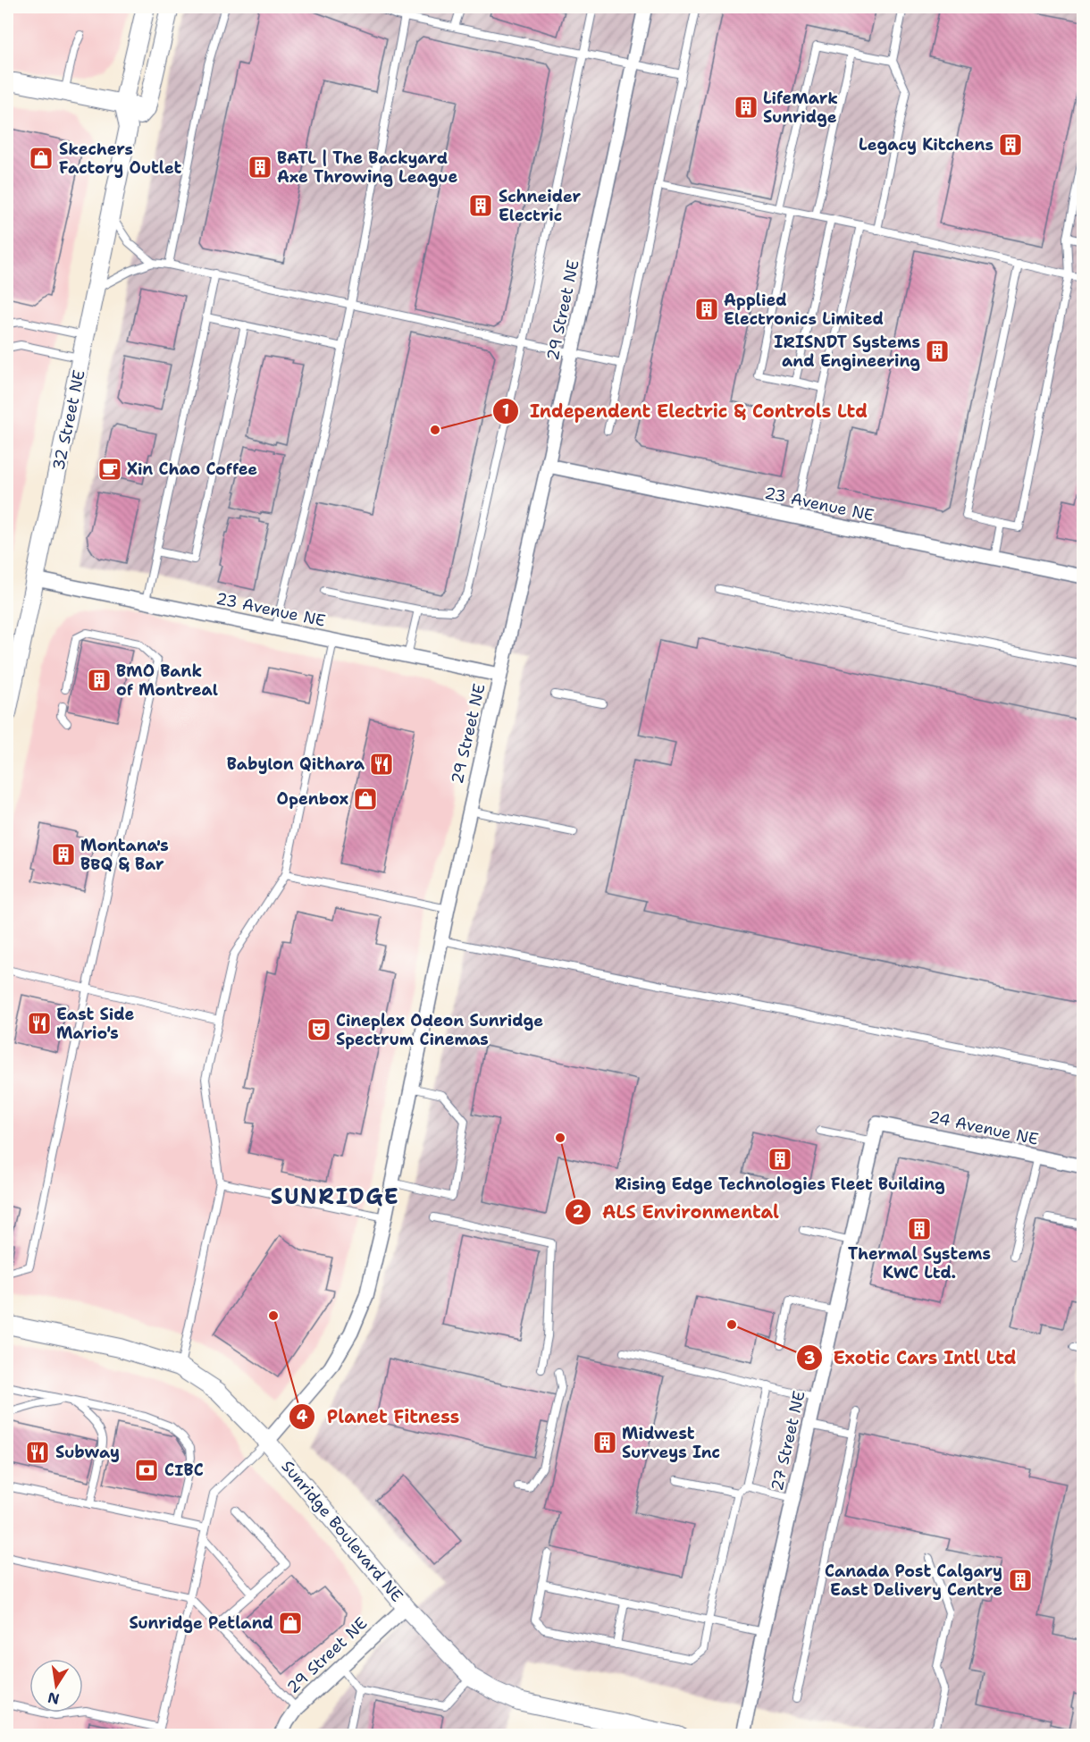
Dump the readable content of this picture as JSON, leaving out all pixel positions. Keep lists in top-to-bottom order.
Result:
{
  "streets": {
    "street": [
      "29 Street NE",
      "32 Street NE",
      "23 Avenue NE",
      "24 Avenue NE",
      "27 Street NE",
      "Sunridge Boulevard NE"
    ]
  },
  "crossings": [
    ["29 Street NE", "23 Avenue NE"],
    ["29 Street NE", "Sunridge Boulevard NE"],
    ["32 Street NE", "23 Avenue NE"],
    ["24 Avenue NE", "27 Street NE"]
  ],
  "districts": ["SUNRIDGE"],
  "places": {
    "building": [
      "LifeMark Sunridge",
      "Legacy Kitchens",
      "BATL | The Backyard Axe Throwing League",
      "Schneider Electric",
      "Applied Electronics Limited",
      "IRISNDT Systems and Engineering",
      "BMO Bank of Montreal",
      "Montana's BBQ & Bar",
      "Rising Edge Technologies Fleet Building",
      "Thermal Systems KWC Ltd.",
      "Midwest Surveys Inc",
      "Canada Post Calgary East Delivery Centre"
    ],
    "shop": ["Skechers Factory Outlet", "Openbox", "Sunridge Petland"],
    "other": [
      "Independent Electric & Controls Ltd",
      "ALS Environmental",
      "Planet Fitness",
      "Exotic Cars Intl Ltd"
    ],
    "cafe": ["Xin Chao Coffee"],
    "restaurant": ["Babylon Qithara", "East Side Mario's", "Subway"],
    "theatre": ["Cineplex Odeon Sunridge Spectrum Cinemas"],
    "bank": ["CIBC"]
  },
  "north": "bottom"
}
